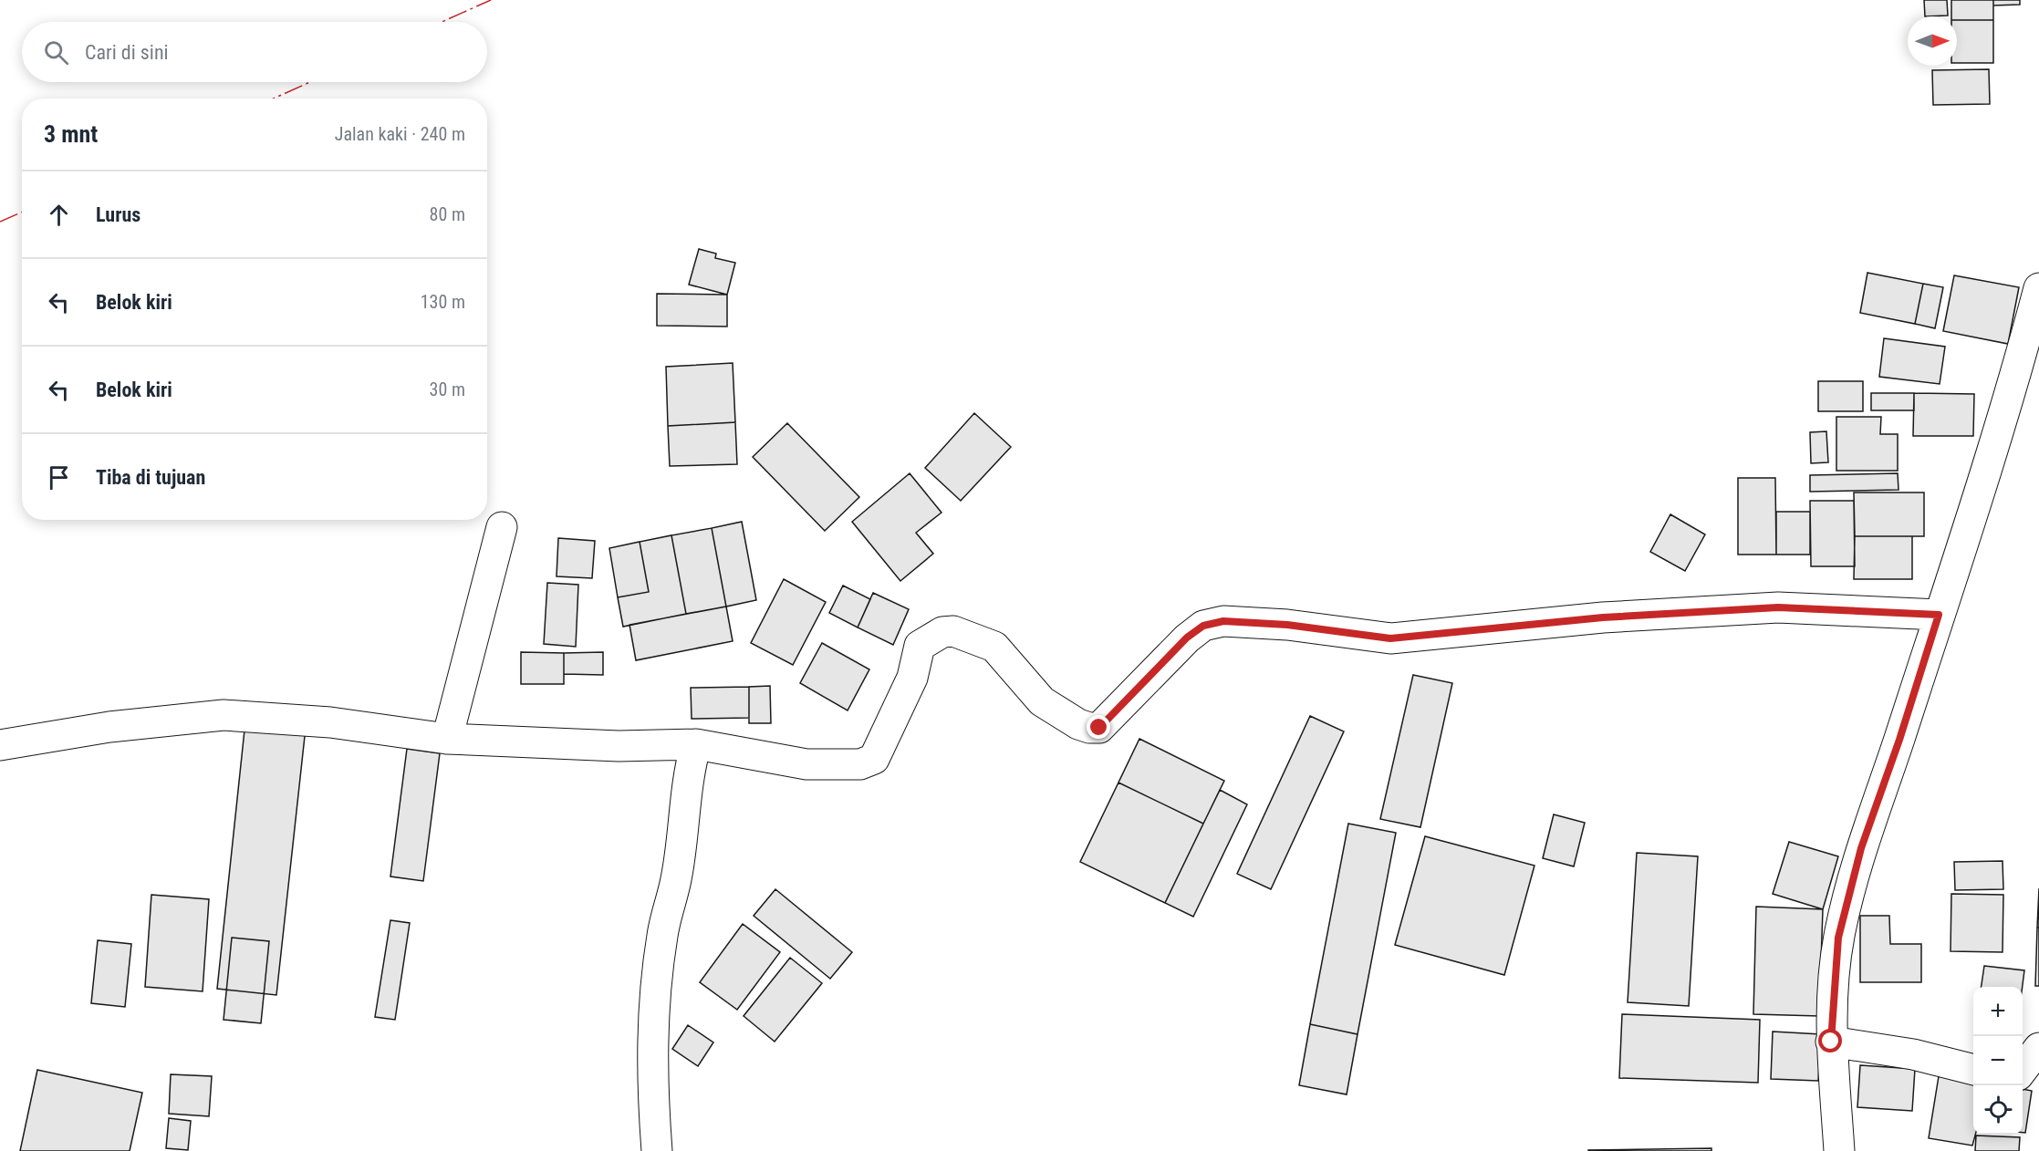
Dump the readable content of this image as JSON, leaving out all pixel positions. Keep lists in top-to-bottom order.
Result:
{
  "north": "right",
  "page": {
    "search": "Cari di sini",
    "heading": ["3 mnt", "Jalan kaki · 240 m"],
    "list": [
      ["Lurus", "80 m"],
      ["Belok kiri", "130 m"],
      ["Belok kiri", "30 m"],
      "Tiba di tujuan"
    ],
    "map_buttons": ["+", "−"]
  }
}
